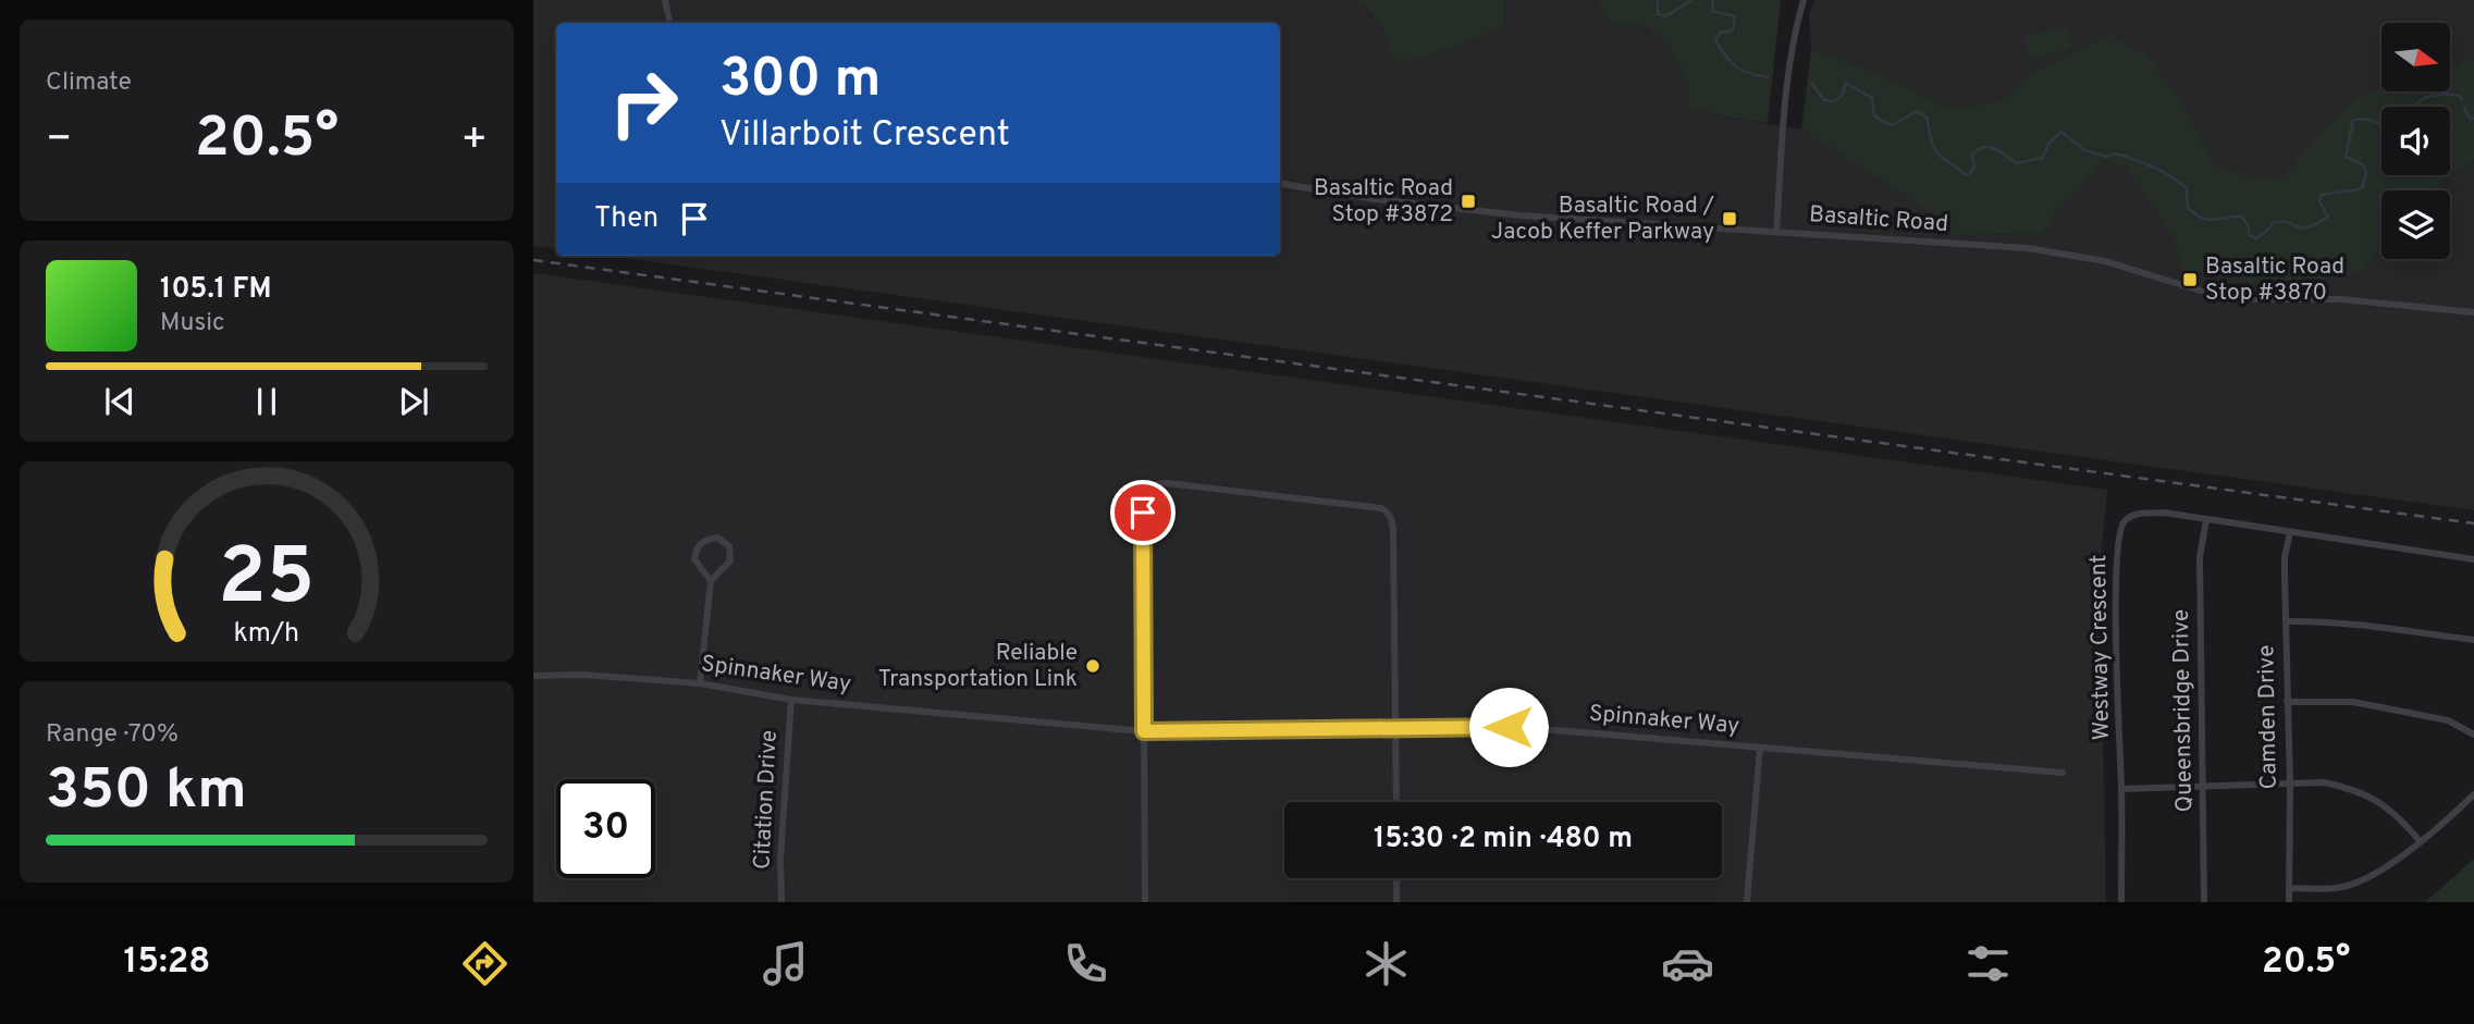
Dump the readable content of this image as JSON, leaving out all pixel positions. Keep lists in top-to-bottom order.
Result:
{
  "streets": {
    "street": [
      "Basaltic Road",
      "Westway Crescent",
      "Spinnaker Way",
      "Queensbridge Drive",
      "Camden Drive",
      "Citation Drive"
    ]
  },
  "crossings": [
    ["Westway Crescent", "Queensbridge Drive"],
    ["Westway Crescent", "Camden Drive"],
    ["Spinnaker Way", "Citation Drive"]
  ],
  "places": {
    "transit": ["Basaltic Road Stop #3872", "Basaltic Road / Jacob Keffer Parkway", "Basaltic Road Stop #3870"],
    "other": ["Reliable Transportation Link"]
  },
  "north": "right",
  "page": {
    "tile": [
      "Climate",
      ["Range · 70%", "350 km"]
    ],
    "turn": ["300 m", "Villarboit Crescent"],
    "heat": ["−", "20.5°", "+"],
    "then": "Then",
    "song": ["105.1 FM", "Music"],
    "limit": "30",
    "trip": "15:30 · 2 min · 480 m",
    "tabs": ["15:28", "20.5°"],
    "gauge": ["25", "km/h"]
  }
}
